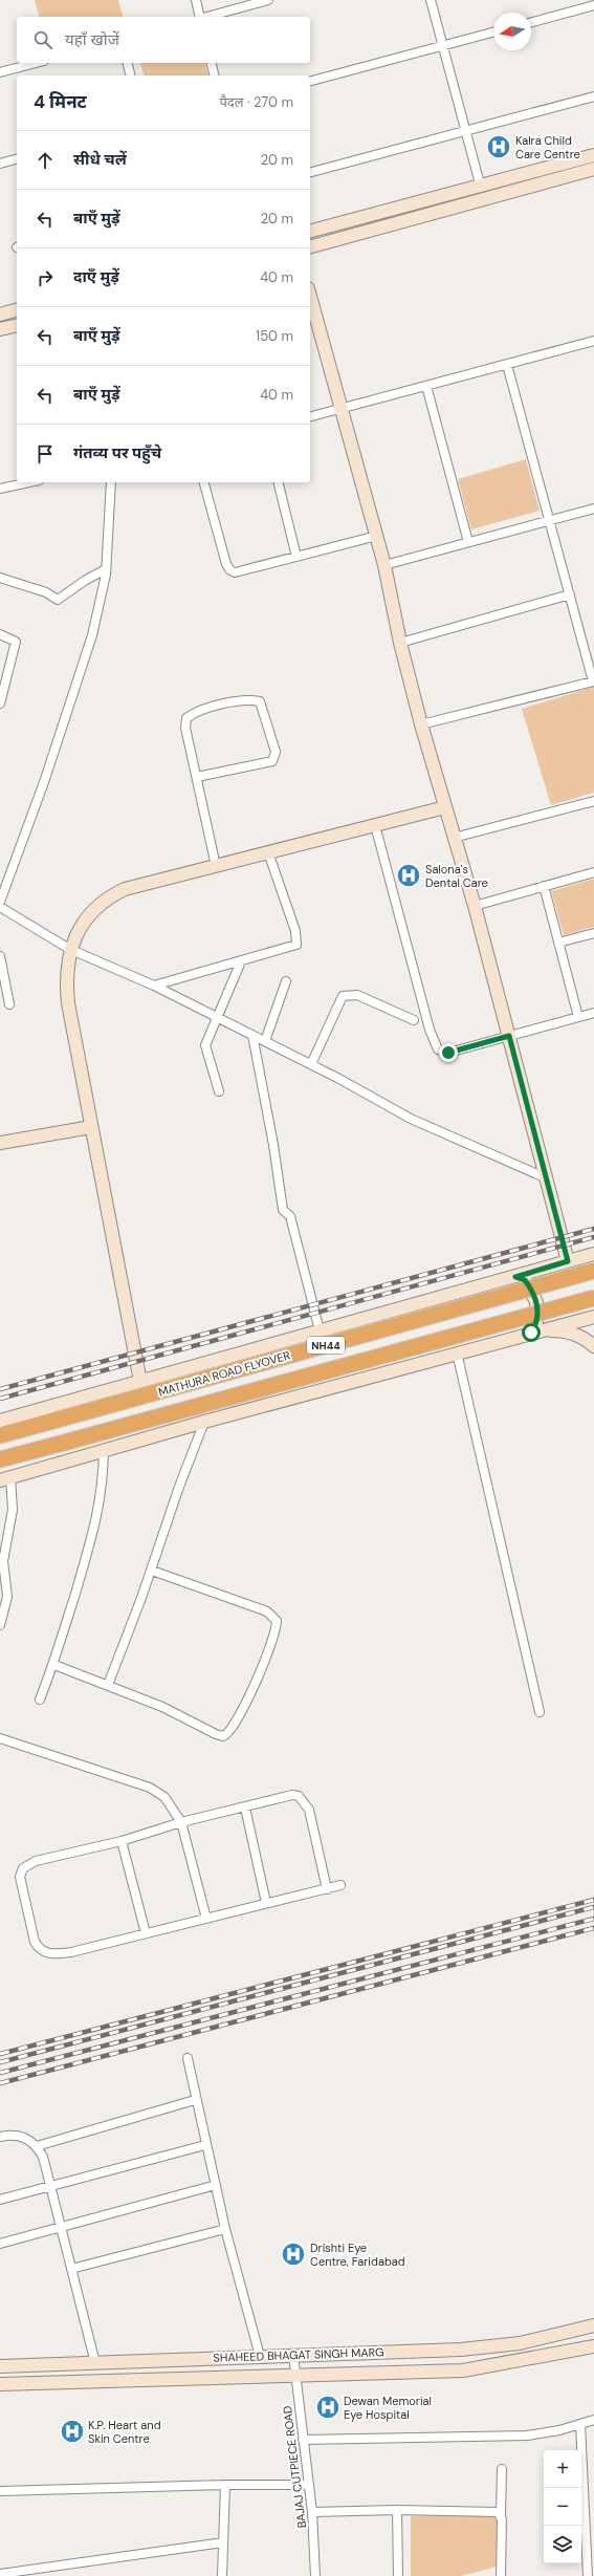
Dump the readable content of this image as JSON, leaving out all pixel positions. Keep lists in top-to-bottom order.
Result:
{
  "streets": {
    "highway": ["NH44", "MATHURA ROAD FLYOVER"],
    "street": ["SHAHEED BHAGAT SINGH MARG", "BAJAJ CUTPIECE ROAD"]
  },
  "crossings": [
    ["SHAHEED BHAGAT SINGH MARG", "BAJAJ CUTPIECE ROAD"]
  ],
  "places": {
    "hospital": [
      "Kalra Child Care Centre",
      "Salona's Dental Care",
      "Drishti Eye Centre, Faridabad",
      "Dewan Memorial Eye Hospital",
      "K.P. Heart and Skin Centre"
    ]
  },
  "north": "left",
  "page": {
    "search": "यहाँ खोजें",
    "heading": ["4 मिनट", "पैदल · 270 m"],
    "list": [
      ["सीधे चलें", "20 m"],
      ["बाएँ मुड़ें", "20 m"],
      ["दाएँ मुड़ें", "40 m"],
      ["बाएँ मुड़ें", "150 m"],
      ["बाएँ मुड़ें", "40 m"],
      "गंतव्य पर पहुँचे"
    ],
    "map_buttons": ["+", "−"]
  }
}
